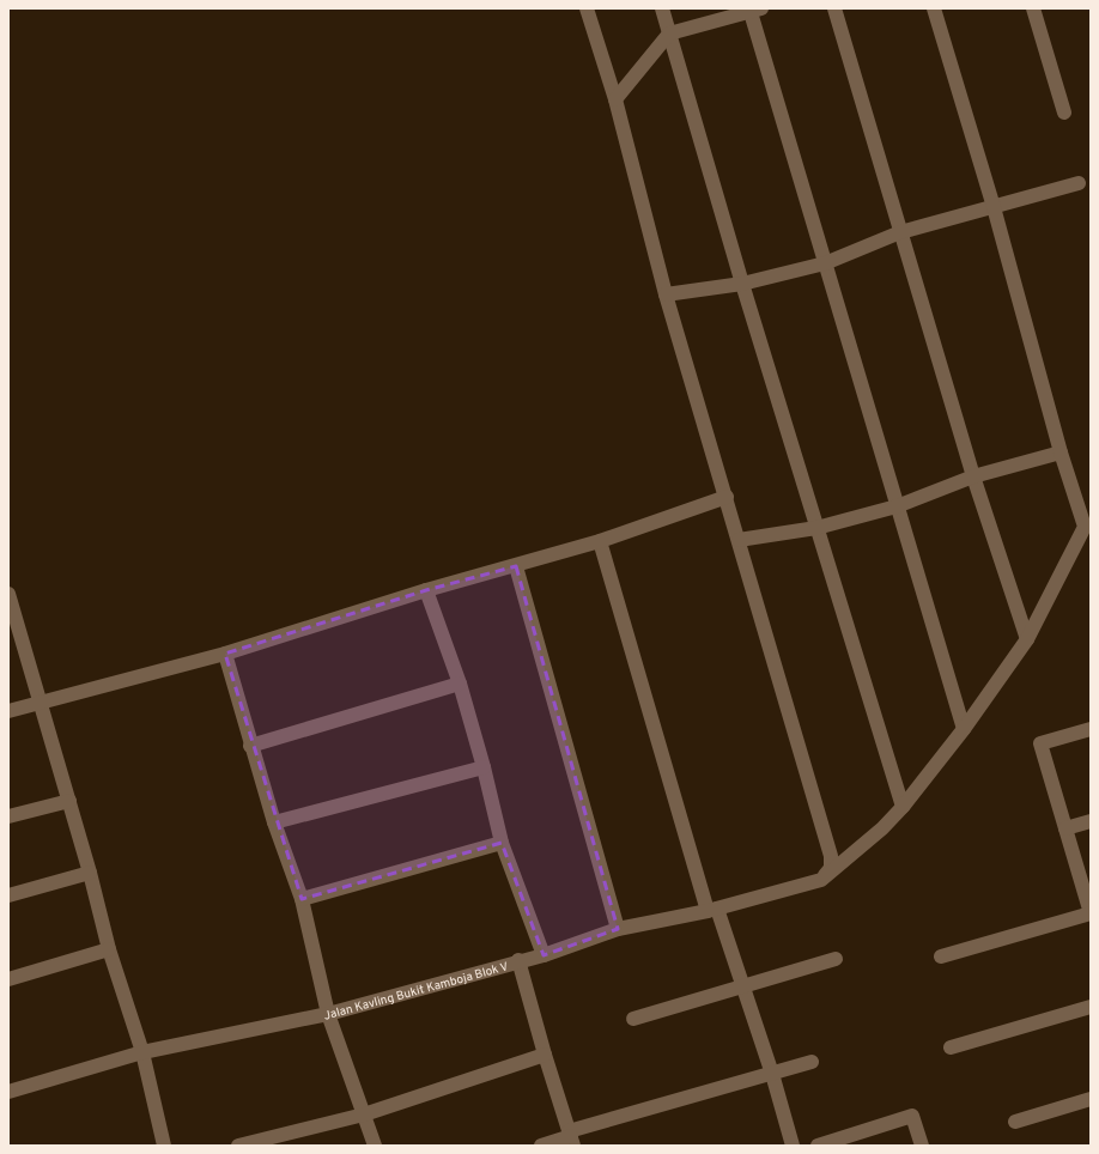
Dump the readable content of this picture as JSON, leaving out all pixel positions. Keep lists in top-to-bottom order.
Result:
{
  "streets": {
    "street": ["Jalan Kavling Bukit Kamboja Blok V"]
  }
}
